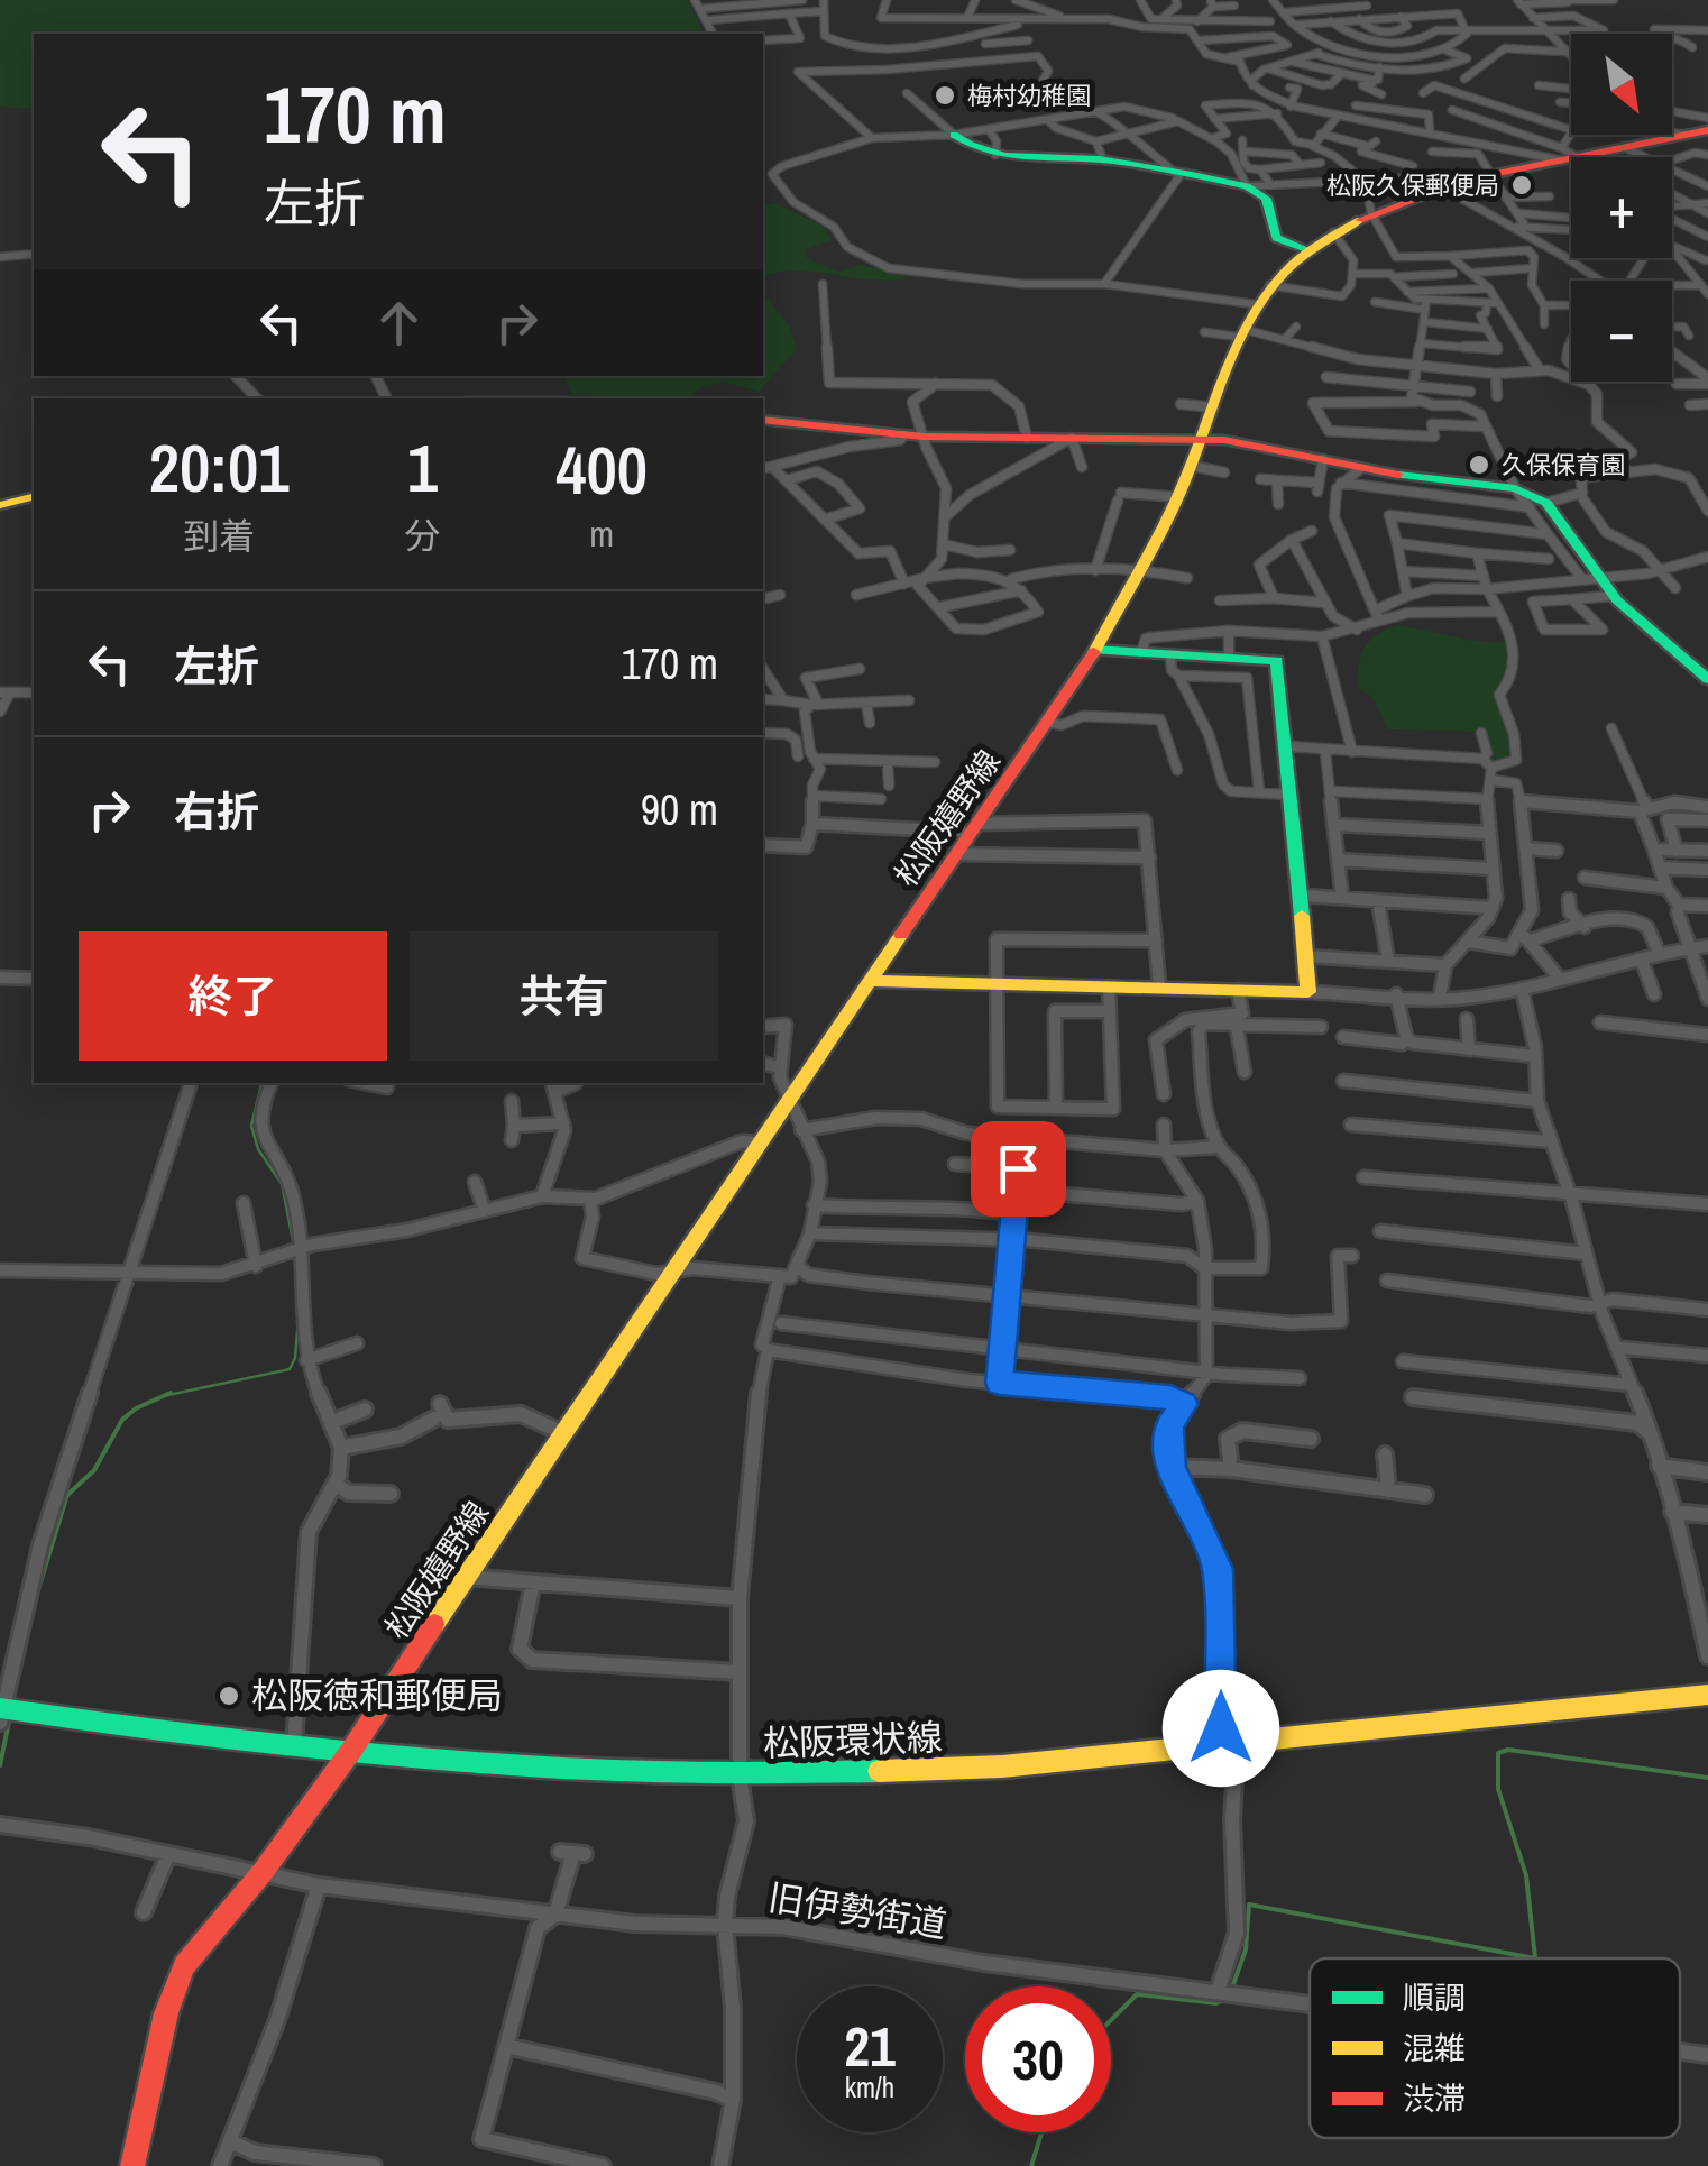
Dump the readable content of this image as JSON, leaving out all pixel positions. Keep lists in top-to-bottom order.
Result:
{
  "streets": {
    "main road": ["松阪嬉野線", "松阪環状線"],
    "street": ["旧伊勢街道"]
  },
  "crossings": [
    ["松阪嬉野線", "松阪環状線"],
    ["松阪嬉野線", "旧伊勢街道"]
  ],
  "places": [
    "梅村幼稚園",
    "松阪久保郵便局",
    "久保保育園",
    "松阪徳和郵便局"
  ],
  "legend": ["順調", "混雑", "渋滞"],
  "north": "bottom right",
  "page": {
    "map_buttons": ["+", "−"],
    "turn": ["170 m", "左折"],
    "eta": [
      "20:01",
      "到着",
      "1",
      "分",
      "400",
      "m"
    ],
    "list": [
      {
        "name": "左折",
        "value": "170 m"
      },
      {
        "name": "右折",
        "value": "90 m"
      }
    ],
    "buttons": ["終了", "共有"],
    "speed": "21 km/h",
    "limit": "30"
  }
}
